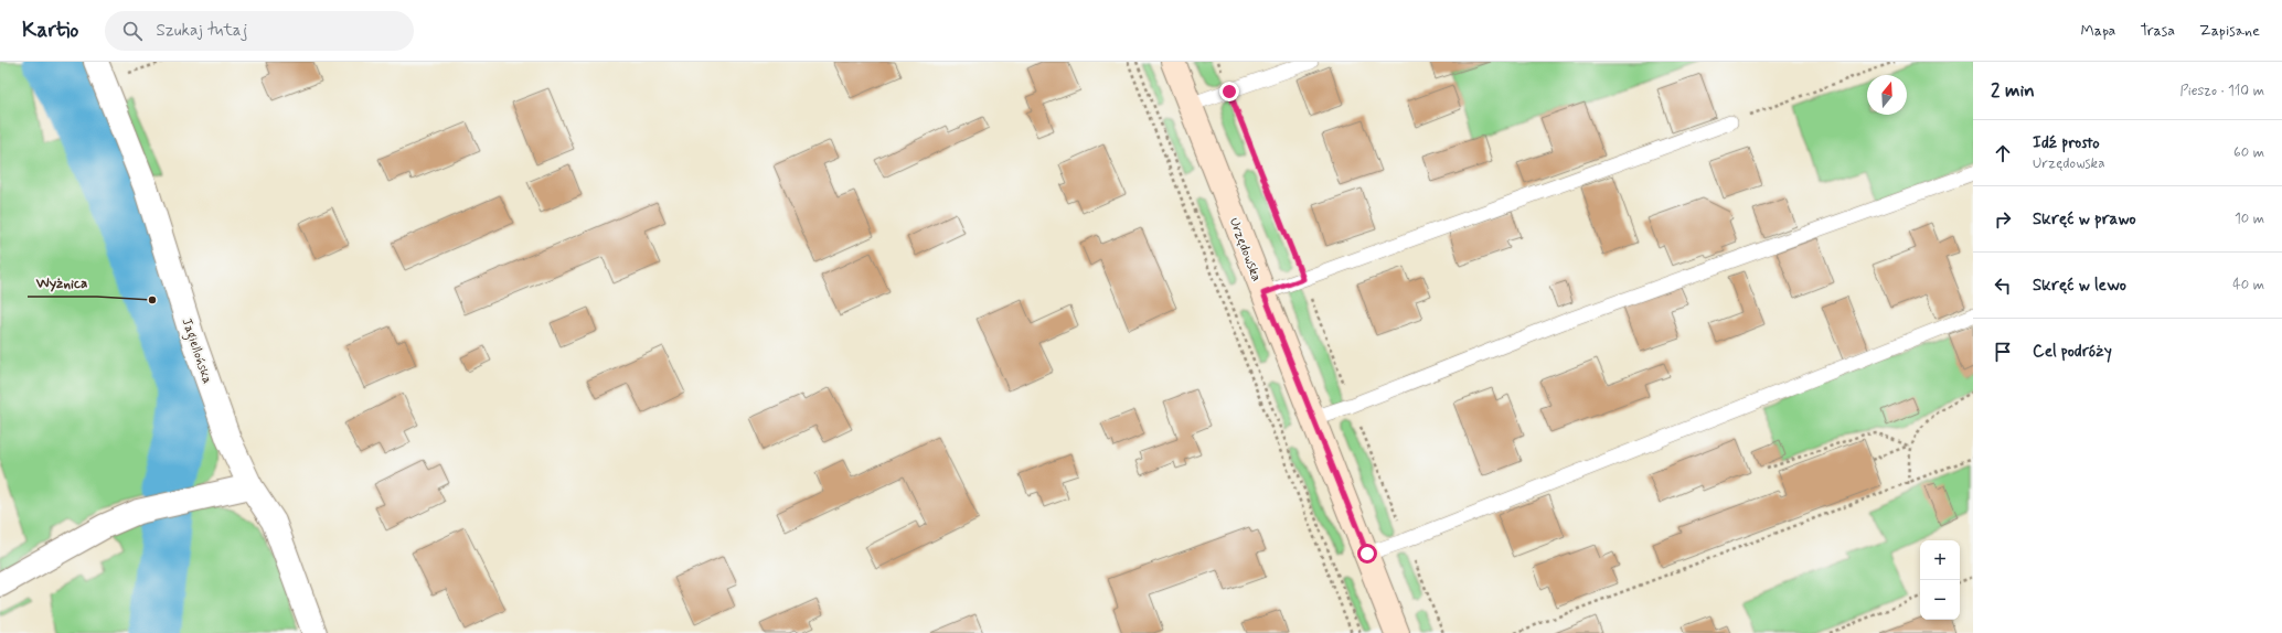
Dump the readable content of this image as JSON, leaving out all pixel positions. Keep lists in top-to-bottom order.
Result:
{
  "streets": {
    "street": ["Urzędowska", "Jagiellońska"]
  },
  "places": ["Wyżnica"],
  "north": "top",
  "page": {
    "header": "Kartio",
    "search": "Szukaj tutaj",
    "nav": ["Mapa", "Trasa", "Zapisane"],
    "heading": ["2 min", "Pieszo · 110 m"],
    "list": [
      ["Idź prosto", "Urzędowska", "60 m"],
      ["Skręć w prawo", "10 m"],
      ["Skręć w lewo", "40 m"],
      "Cel podróży"
    ],
    "map_buttons": ["+", "−"]
  }
}
